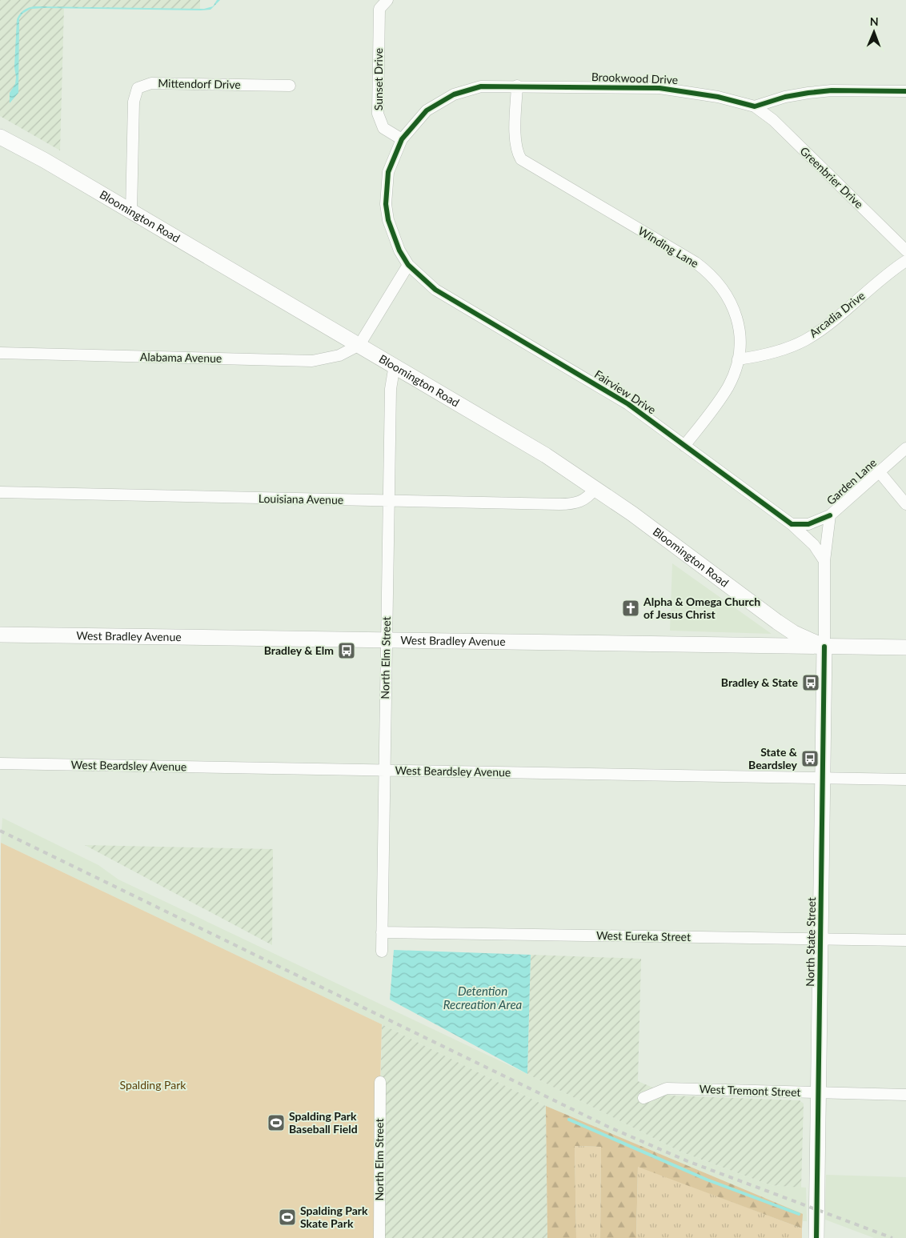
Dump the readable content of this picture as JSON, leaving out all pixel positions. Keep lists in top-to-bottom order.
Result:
{
  "streets": {
    "main road": ["Bloomington Road", "West Bradley Avenue", "North State Street"],
    "street": [
      "Brookwood Drive",
      "Sunset Drive",
      "Mittendorf Drive",
      "Greenbrier Drive",
      "Winding Lane",
      "Arcadia Drive",
      "Alabama Avenue",
      "Fairview Drive",
      "Garden Lane",
      "Louisiana Avenue",
      "North Elm Street",
      "West Beardsley Avenue",
      "West Eureka Street",
      "West Tremont Street"
    ]
  },
  "crossings": [
    ["Brookwood Drive", "Sunset Drive"],
    ["Brookwood Drive", "Greenbrier Drive"],
    ["Brookwood Drive", "Winding Lane"],
    ["Mittendorf Drive", "Bloomington Road"],
    ["Bloomington Road", "Alabama Avenue"],
    ["Bloomington Road", "Garden Lane"],
    ["Bloomington Road", "Louisiana Avenue"],
    ["Bloomington Road", "West Bradley Avenue"],
    ["Bloomington Road", "North Elm Street"],
    ["Bloomington Road", "North State Street"],
    ["Winding Lane", "Arcadia Drive"],
    ["Winding Lane", "Fairview Drive"],
    ["Fairview Drive", "Garden Lane"],
    ["Garden Lane", "West Bradley Avenue"],
    ["Garden Lane", "North State Street"],
    ["Louisiana Avenue", "North Elm Street"],
    ["West Bradley Avenue", "North Elm Street"],
    ["West Bradley Avenue", "North State Street"],
    ["North Elm Street", "West Beardsley Avenue"],
    ["North Elm Street", "West Eureka Street"],
    ["West Beardsley Avenue", "North State Street"],
    ["West Eureka Street", "North State Street"],
    ["North State Street", "West Tremont Street"]
  ],
  "water": ["Detention Recreation Area"],
  "parks": ["Spalding Park"],
  "places": {
    "church": ["Alpha & Omega Church of Jesus Christ"],
    "bus stop": ["Bradley & Elm", "Bradley & State", "State & Beardsley"],
    "sports": ["Spalding Park Baseball Field", "Spalding Park Skate Park"]
  },
  "north": "top"
}
